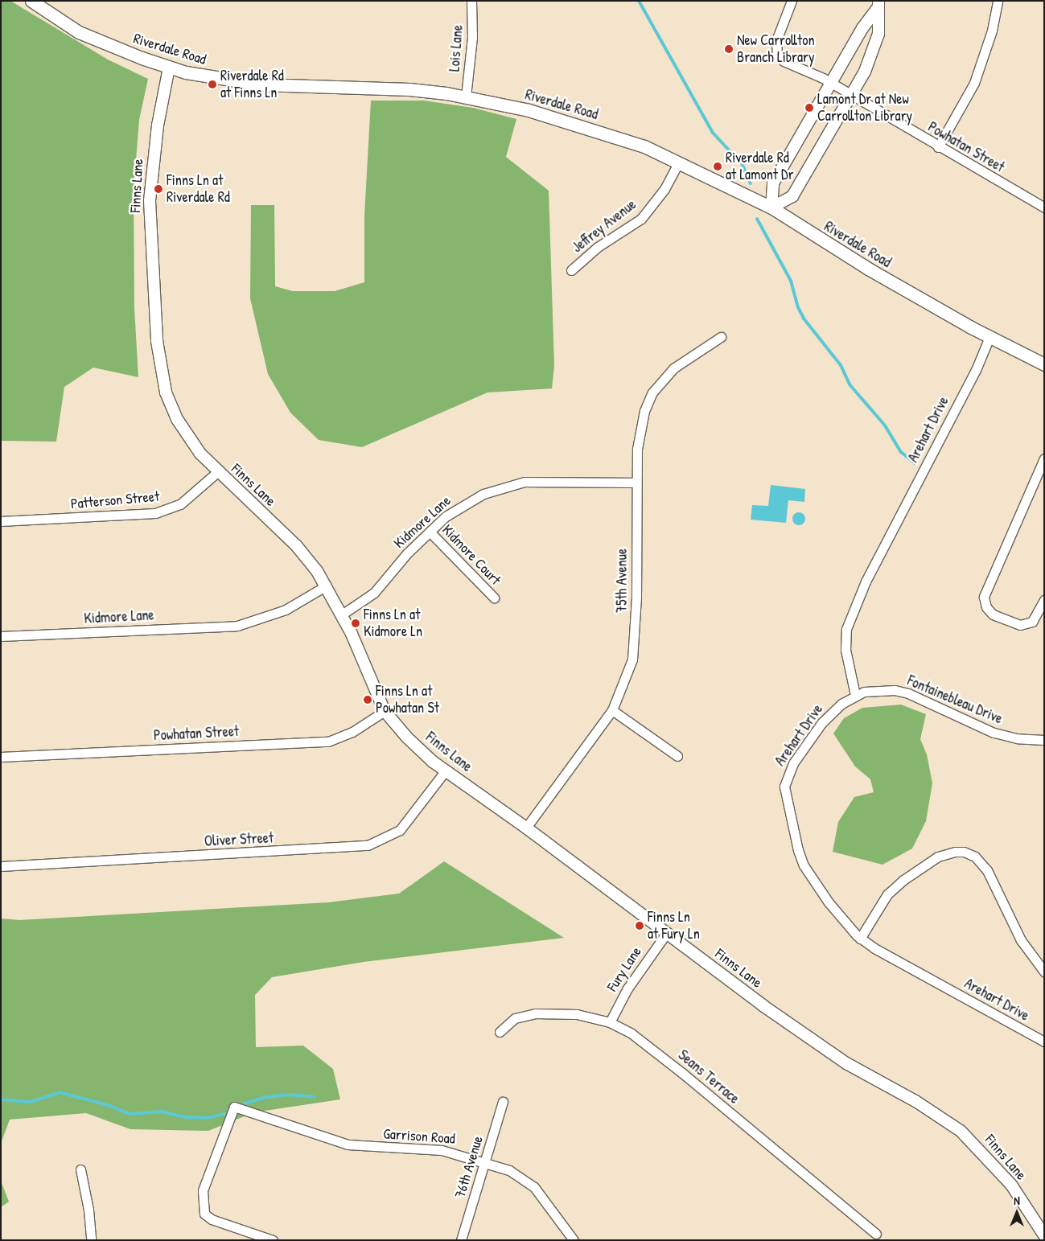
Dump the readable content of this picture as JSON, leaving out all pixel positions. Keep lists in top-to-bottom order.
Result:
{
  "streets": {
    "main road": ["Riverdale Road"],
    "street": [
      "Lois Lane",
      "Powhatan Street",
      "Finns Lane",
      "Jeffrey Avenue",
      "Arehart Drive",
      "Patterson Street",
      "Kidmore Lane",
      "Kidmore Court",
      "75th Avenue",
      "Fontainebleau Drive",
      "Oliver Street",
      "Fury Lane",
      "Seans Terrace",
      "Garrison Road",
      "76th Avenue"
    ]
  },
  "crossings": [
    ["Lois Lane", "Riverdale Road"],
    ["Riverdale Road", "Finns Lane"],
    ["Riverdale Road", "Jeffrey Avenue"],
    ["Riverdale Road", "Arehart Drive"],
    ["Powhatan Street", "Finns Lane"],
    ["Finns Lane", "Patterson Street"],
    ["Finns Lane", "Kidmore Lane"],
    ["Finns Lane", "75th Avenue"],
    ["Finns Lane", "Oliver Street"],
    ["Finns Lane", "Fury Lane"],
    ["Arehart Drive", "Fontainebleau Drive"],
    ["Kidmore Lane", "Kidmore Court"],
    ["Kidmore Lane", "75th Avenue"],
    ["Fury Lane", "Seans Terrace"],
    ["Garrison Road", "76th Avenue"]
  ],
  "places": [
    "New Carrollton Branch Library",
    "Riverdale Rd at Finns Ln",
    "Lamont Dr at New Carrollton Library",
    "Riverdale Rd at Lamont Dr",
    "Finns Ln at Riverdale Rd",
    "Finns Ln at Kidmore Ln",
    "Finns Ln at Powhatan St",
    "Finns Ln at Fury Ln"
  ],
  "north": "top"
}
